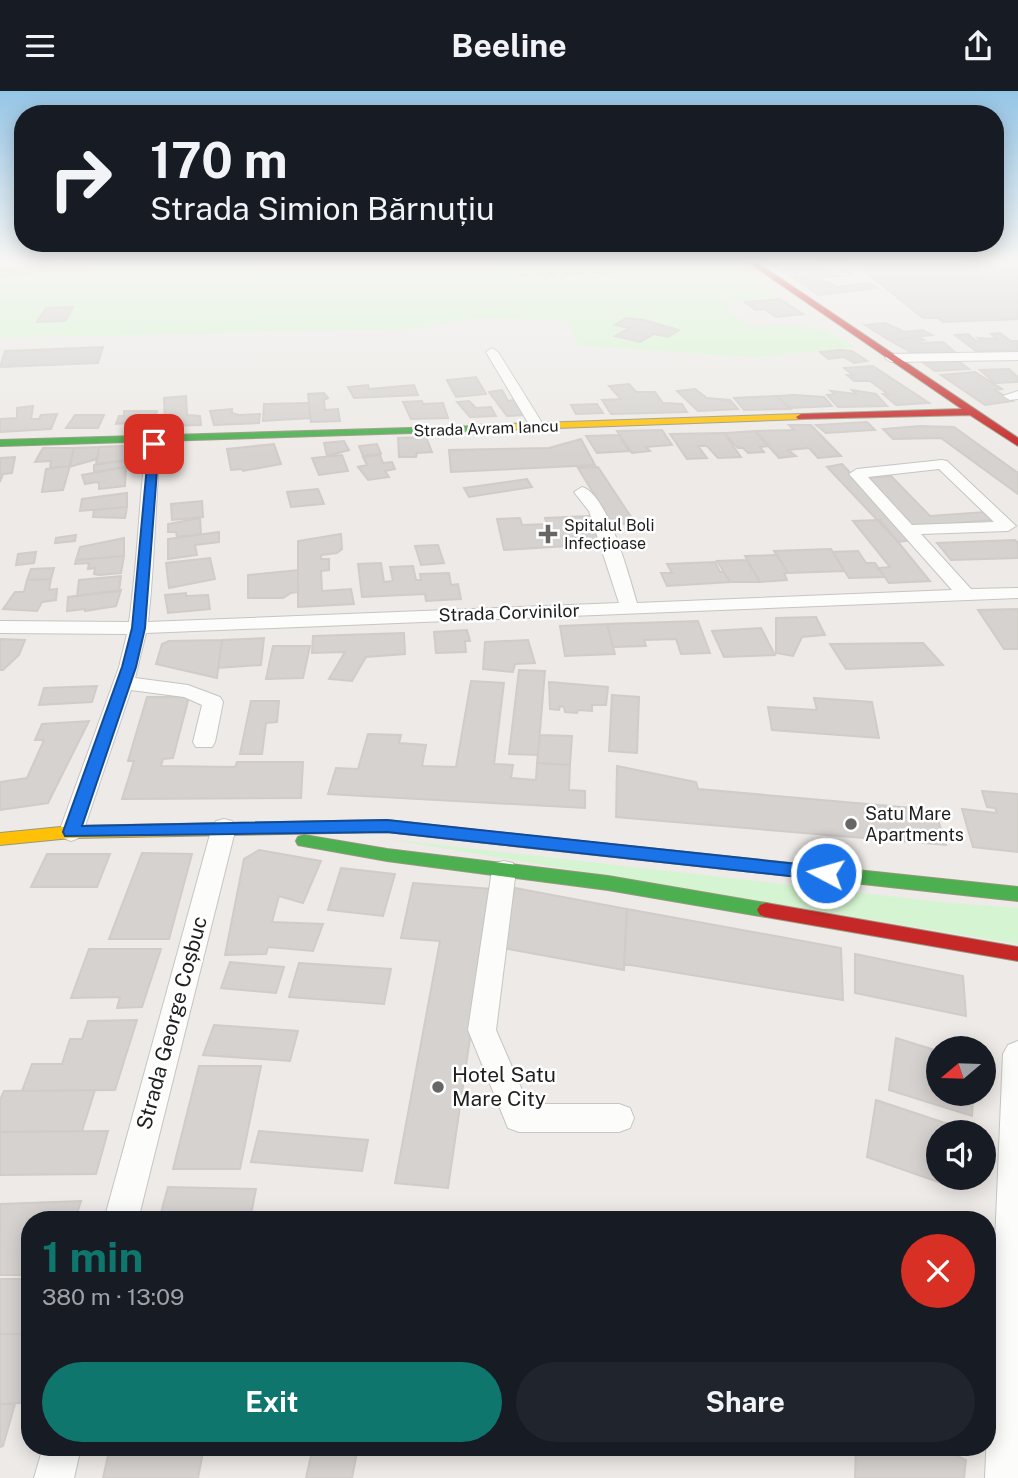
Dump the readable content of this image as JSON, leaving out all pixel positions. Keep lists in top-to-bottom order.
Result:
{
  "streets": {
    "street": ["Strada Avram Iancu", "Strada Corvinilor", "Strada George Coșbuc"]
  },
  "places": {
    "health": ["Spitalul Boli Infecțioase"],
    "other": ["Satu Mare Apartments", "Hotel Satu Mare City"]
  },
  "north": "left",
  "page": {
    "header": "Beeline",
    "turn": ["170 m", "Strada Simion Bărnuțiu"],
    "heading": ["1 min", "380 m · 13:09"],
    "buttons": ["Exit", "Share"]
  }
}
